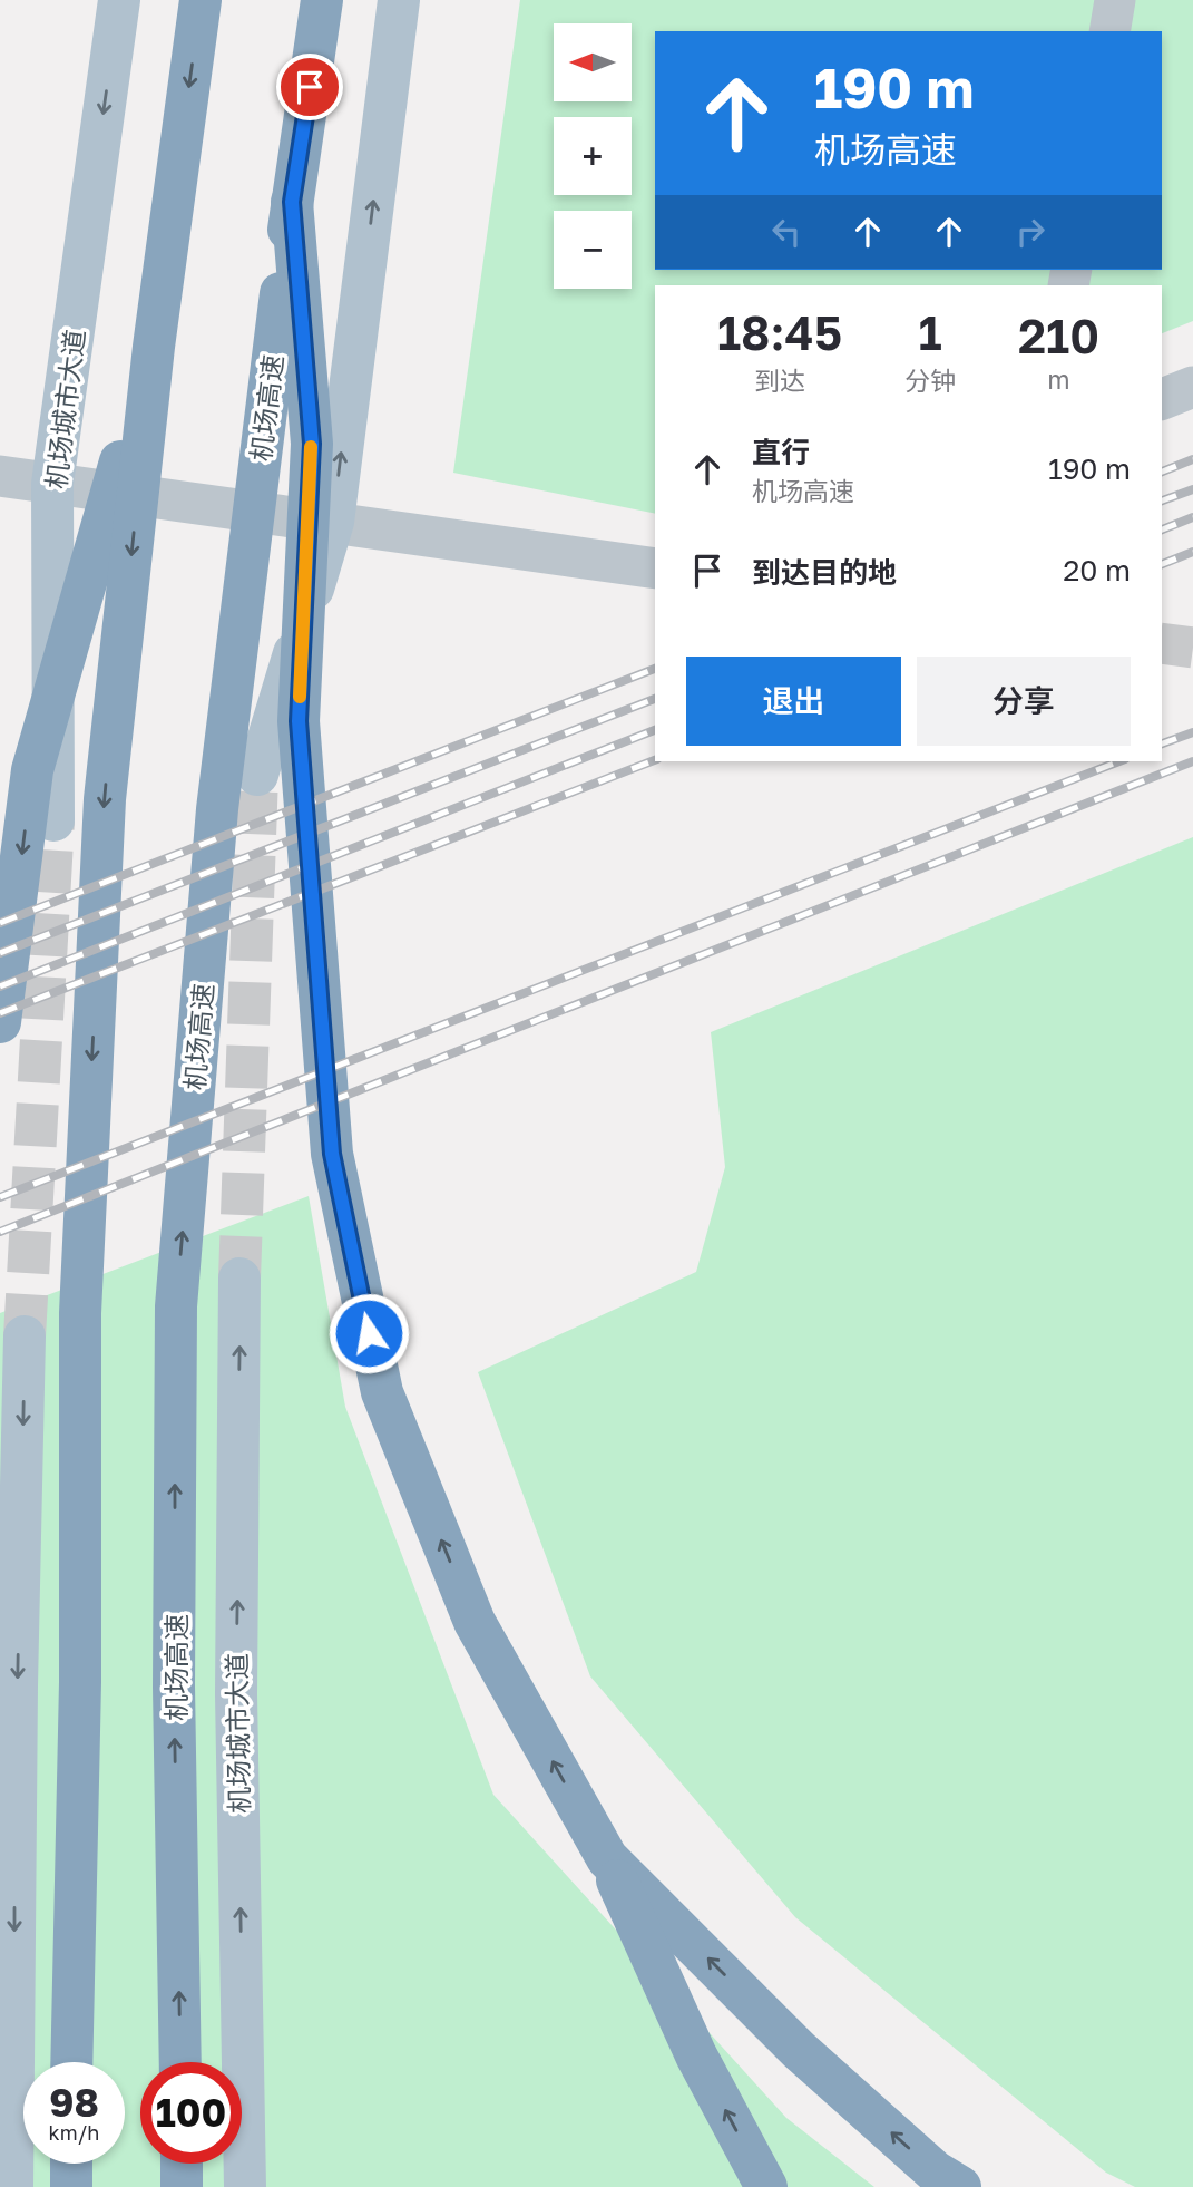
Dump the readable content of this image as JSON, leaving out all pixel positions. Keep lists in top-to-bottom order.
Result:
{
  "streets": {
    "highway": ["机场高速"],
    "main road": ["机场城市大道"]
  },
  "north": "left",
  "page": {
    "map_buttons": ["+", "−"],
    "turn": ["190 m", "机场高速"],
    "eta": [
      "18:45",
      "到达",
      "1",
      "分钟",
      "210",
      "m"
    ],
    "list": [
      {
        "name": "直行",
        "note": "机场高速",
        "value": "190 m"
      },
      {
        "name": "到达目的地",
        "value": "20 m"
      }
    ],
    "buttons": ["退出", "分享"],
    "speed": "98 km/h",
    "limit": "100"
  }
}
